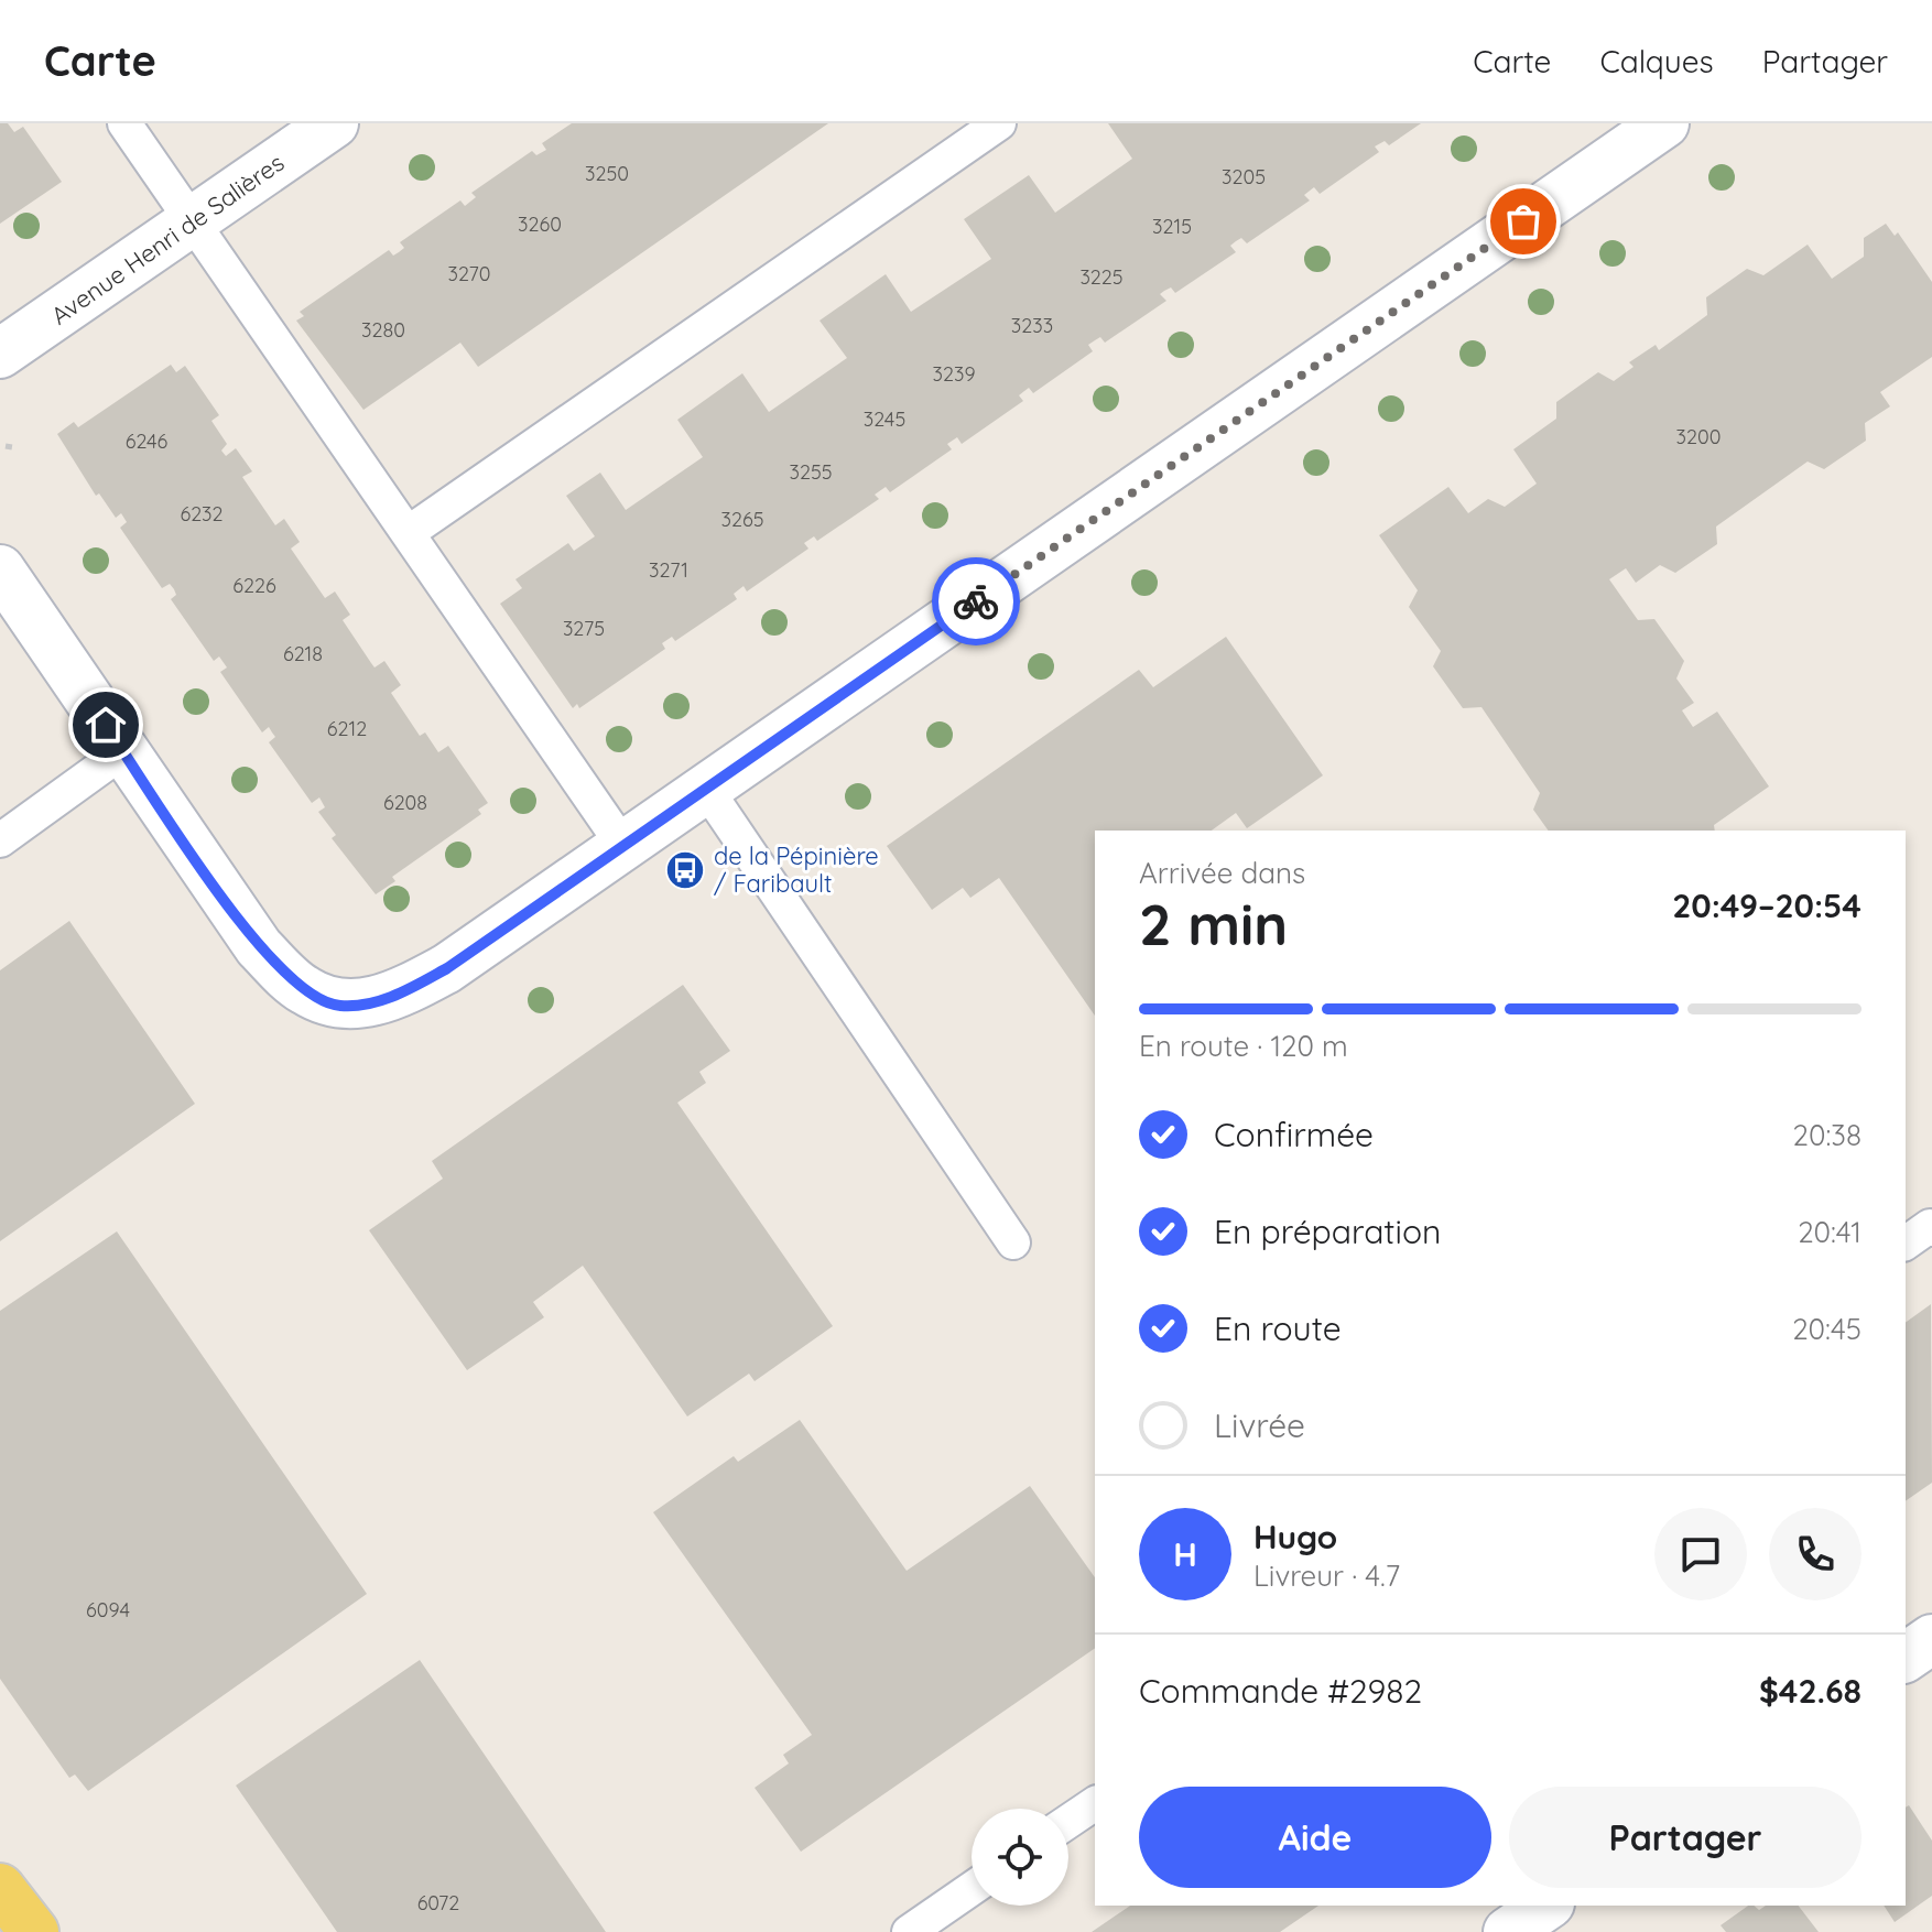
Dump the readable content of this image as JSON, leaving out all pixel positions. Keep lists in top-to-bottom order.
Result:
{
  "streets": {
    "street": ["Avenue Henri de Salières"]
  },
  "places": {
    "bus stop": ["de la Pépinière / Faribault"]
  },
  "house_numbers": [
    "3250",
    "3205",
    "3260",
    "3215",
    "3270",
    "3225",
    "3233",
    "3280",
    "3239",
    "3245",
    "3200",
    "6246",
    "3255",
    "6232",
    "3265",
    "3271",
    "6226",
    "3275",
    "6218",
    "6212",
    "6208",
    "6094",
    "6072"
  ],
  "page": {
    "header": "Carte",
    "nav": ["Carte", "Calques", "Partager"],
    "heading": ["2 min", "Arrivée dans", "20:49–20:54"],
    "panel": [
      "Hugo",
      "Livreur · 4.7",
      "Commande #2982",
      "$42.68"
    ],
    "bar": "En route · 120 m",
    "list": [
      ["Confirmée", "20:38"],
      ["En préparation", "20:41"],
      ["En route", "20:45"],
      "Livrée"
    ],
    "round": "H",
    "buttons": ["Aide", "Partager"]
  }
}
